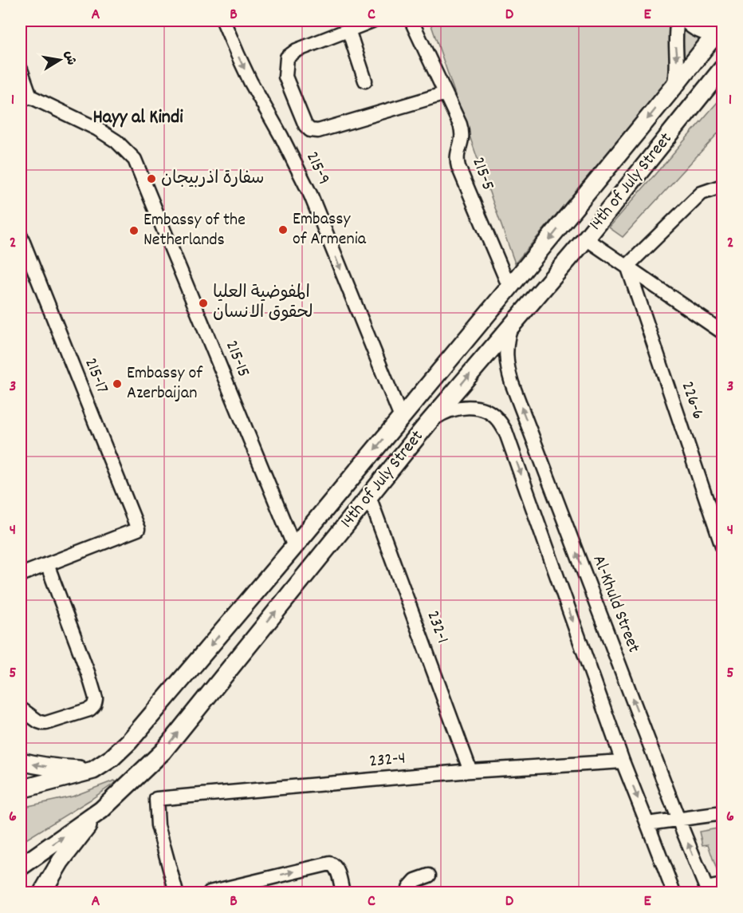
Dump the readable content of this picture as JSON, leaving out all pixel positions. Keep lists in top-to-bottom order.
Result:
{
  "streets": {
    "main road": ["14th of July Street"],
    "street": [
      "215-9",
      "215-5",
      "215-15",
      "215-17",
      "226-6",
      "Al-Khuld Street",
      "232-1",
      "232-4"
    ]
  },
  "crossings": [
    ["215-9", "14th of July Street"],
    ["215-5", "14th of July Street"],
    ["14th of July Street", "215-15"],
    ["14th of July Street", "Al-Khuld Street"],
    ["14th of July Street", "232-1"],
    ["232-1", "232-4"]
  ],
  "one_way": ["215-9", "Al-Khuld Street"],
  "districts": ["Hayy al Kindi"],
  "places": [
    "سفارة اذربيجان",
    "Embassy of Armenia",
    "Embassy of the Netherlands",
    "المفوضية العليا لحقوق الانسان",
    "Embassy of Azerbaijan"
  ],
  "north": "right",
  "grid": {
    "columns": [
      "A",
      "B",
      "C",
      "D",
      "E"
    ],
    "rows": [
      "1",
      "2",
      "3",
      "4",
      "5",
      "6"
    ]
  }
}
